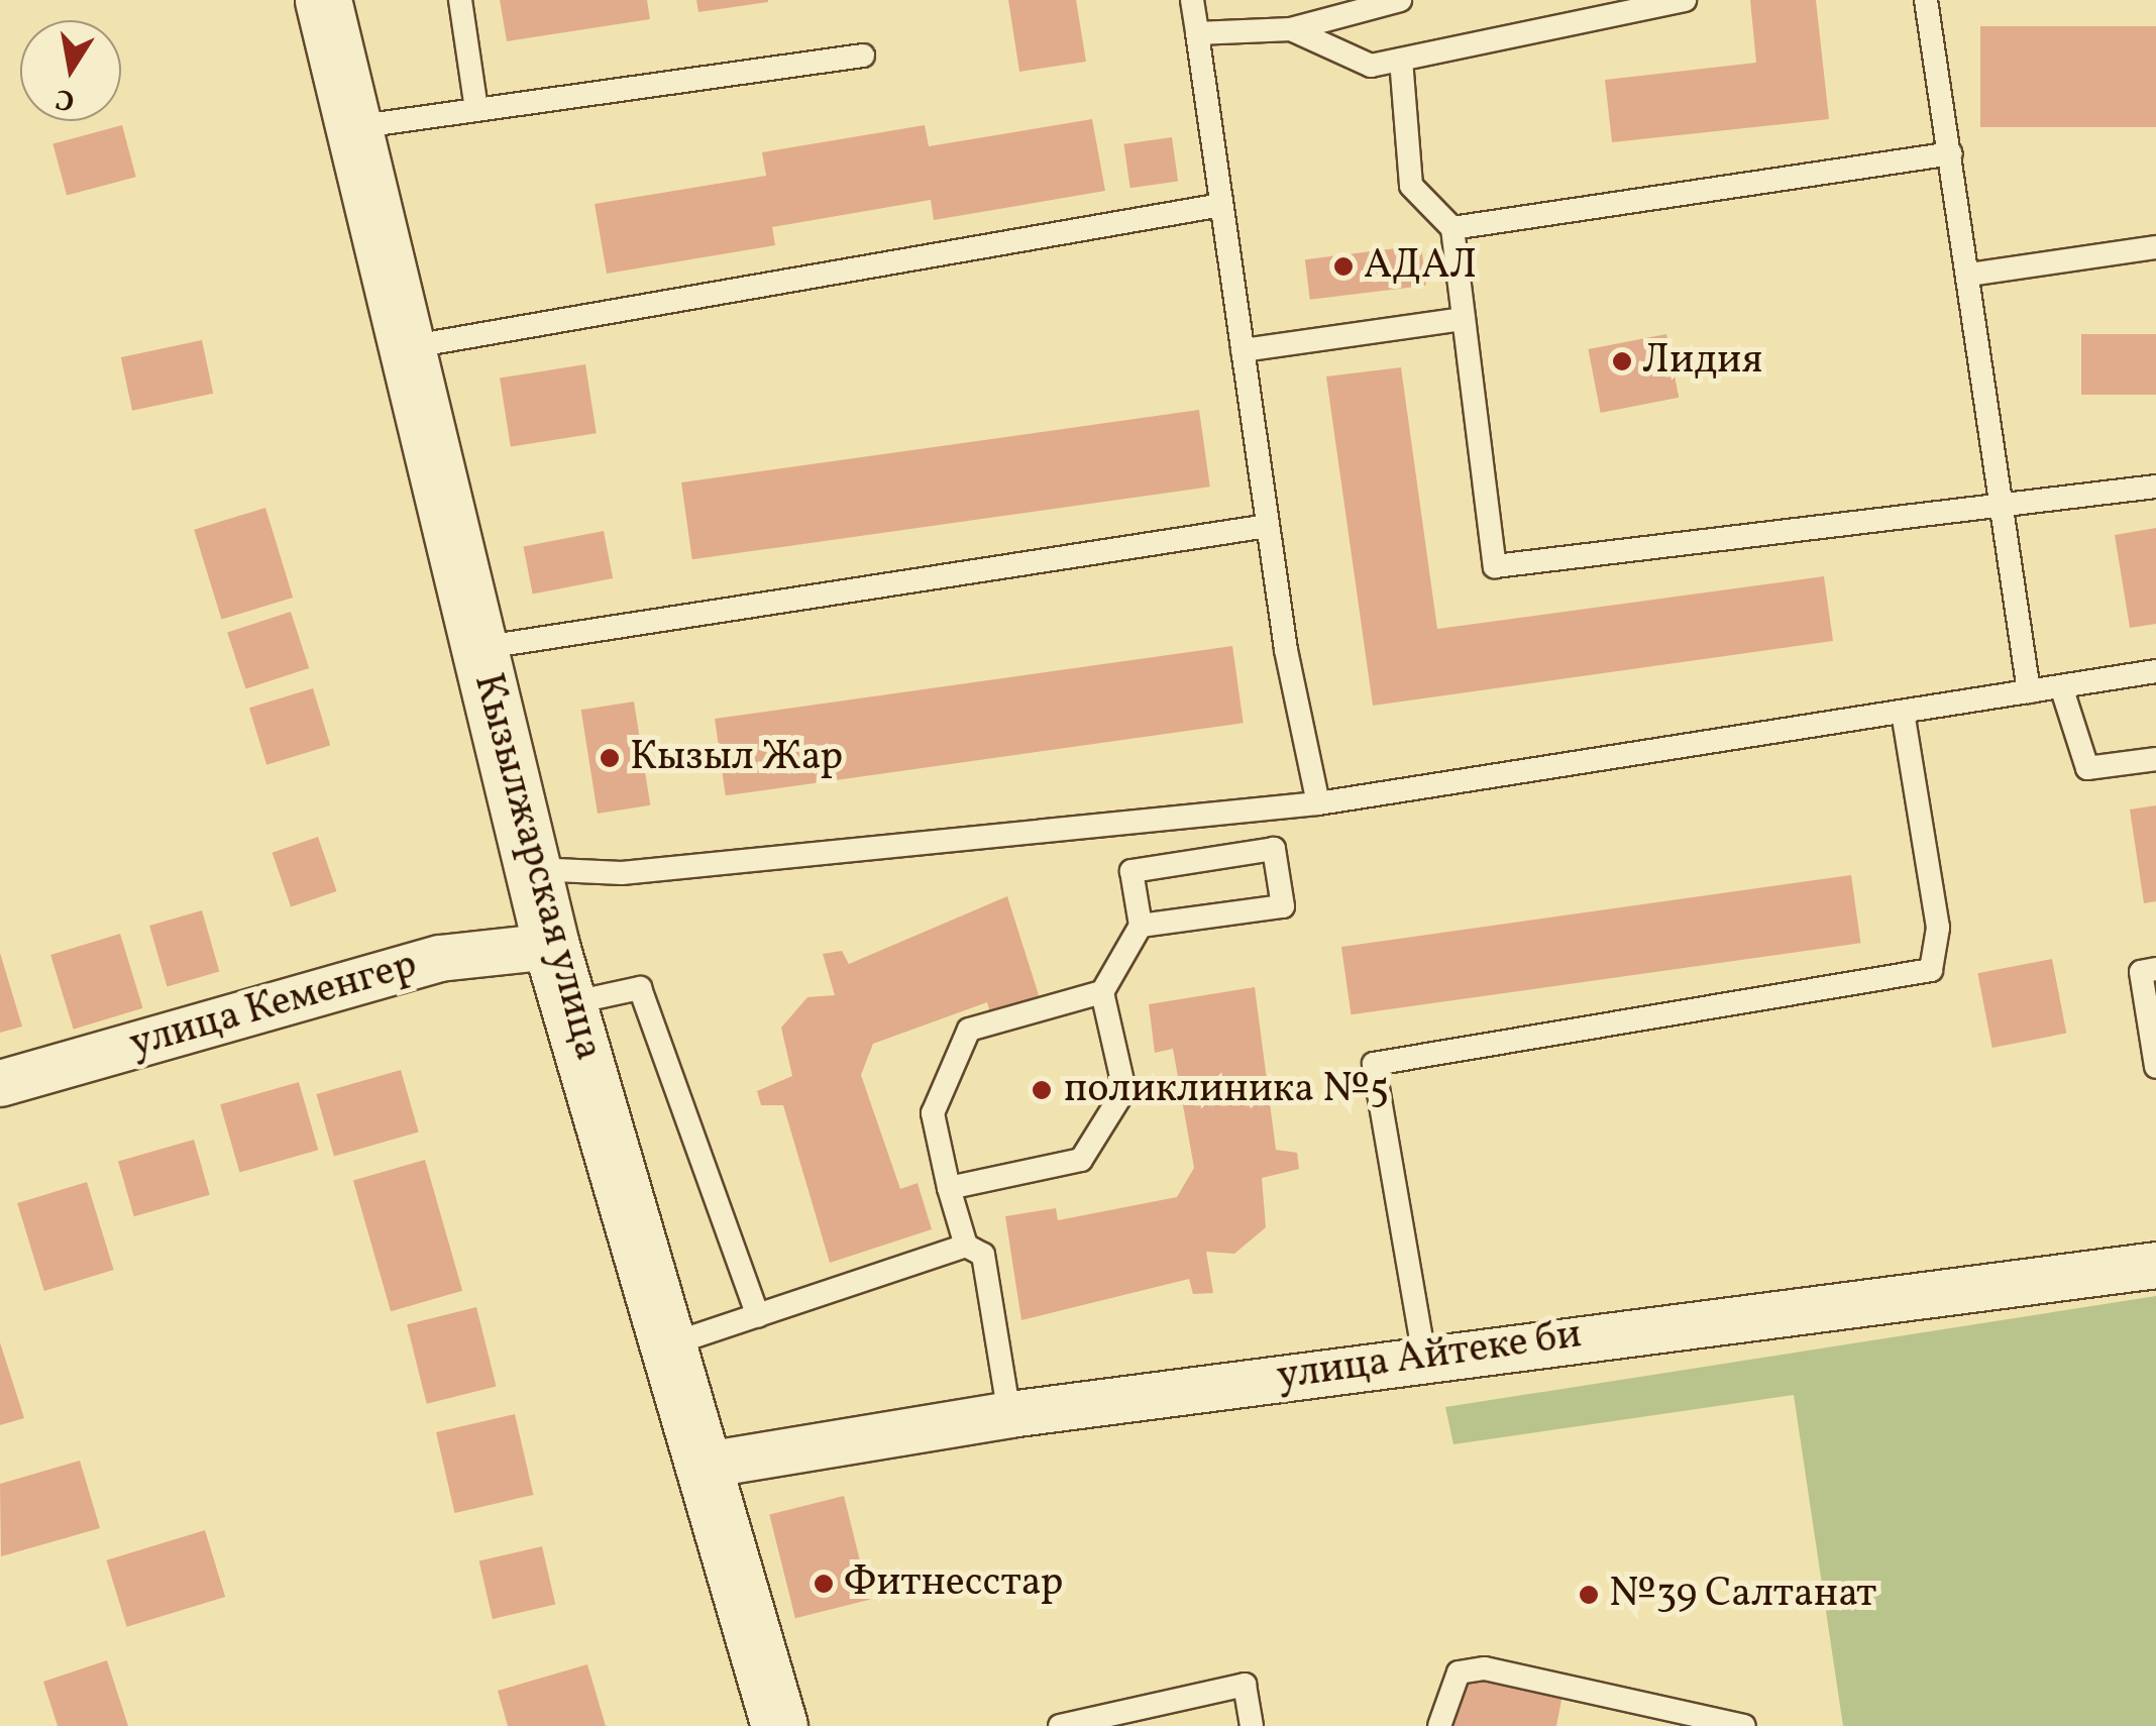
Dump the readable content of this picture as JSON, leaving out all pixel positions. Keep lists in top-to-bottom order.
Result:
{
  "streets": {
    "street": ["Кызылжарская улица", "улица Кеменгер", "улица Айтеке би"]
  },
  "crossings": [
    ["Кызылжарская улица", "улица Кеменгер"],
    ["Кызылжарская улица", "улица Айтеке би"]
  ],
  "places": [
    "АДАЛ",
    "Лидия",
    "Кызыл Жар",
    "поликлиника №5",
    "Фитнесстар",
    "№39 Салтанат"
  ],
  "north": "bottom"
}
